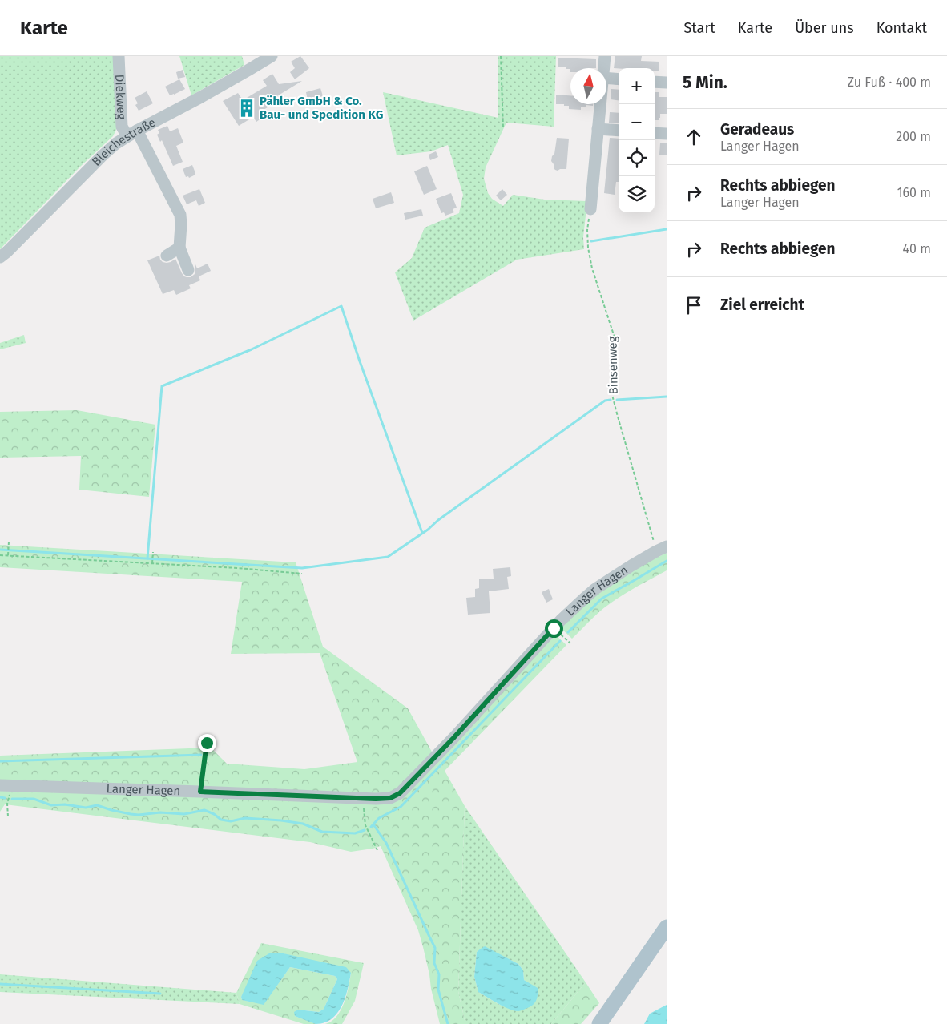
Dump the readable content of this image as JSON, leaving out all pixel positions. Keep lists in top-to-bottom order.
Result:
{
  "streets": {
    "street": ["Diekweg", "Bleichestraße", "Langer Hagen"],
    "path": ["Binsenweg"]
  },
  "crossings": [
    ["Diekweg", "Bleichestraße"],
    ["Binsenweg", "Langer Hagen"]
  ],
  "places": {
    "building": ["Pähler GmbH & Co. Bau- und Spedition KG"]
  },
  "north": "top",
  "page": {
    "header": "Karte",
    "nav": [
      "Start",
      "Karte",
      "Über uns",
      "Kontakt"
    ],
    "heading": ["5 Min.", "Zu Fuß · 400 m"],
    "map_buttons": ["+", "−"],
    "list": [
      ["Geradeaus", "Langer Hagen", "200 m"],
      ["Rechts abbiegen", "Langer Hagen", "160 m"],
      ["Rechts abbiegen", "40 m"],
      "Ziel erreicht"
    ]
  }
}
